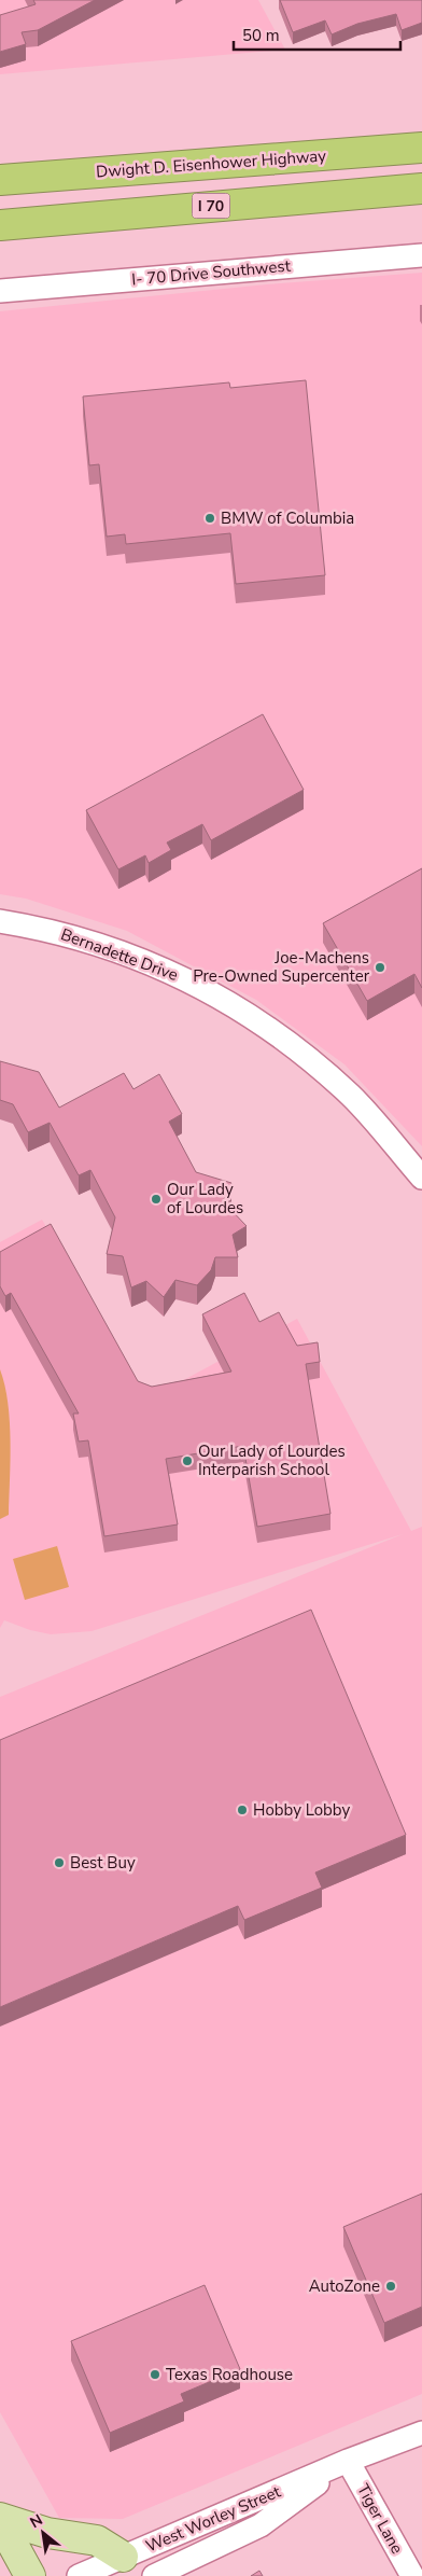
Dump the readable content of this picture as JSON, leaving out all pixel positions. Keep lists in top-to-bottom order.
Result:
{
  "streets": {
    "highway": ["Dwight D. Eisenhower Highway", "I 70"],
    "street": [
      "I- 70 Drive Southwest",
      "Bernadette Drive",
      "West Worley Street",
      "Tiger Lane"
    ]
  },
  "crossings": [
    ["West Worley Street", "Tiger Lane"]
  ],
  "places": [
    "BMW of Columbia",
    "Joe-Machens Pre-Owned Supercenter",
    "Our Lady of Lourdes",
    "Our Lady of Lourdes Interparish School",
    "Hobby Lobby",
    "Best Buy",
    "AutoZone",
    "Texas Roadhouse"
  ],
  "scale_bar": "50 m",
  "north": "top left"
}
